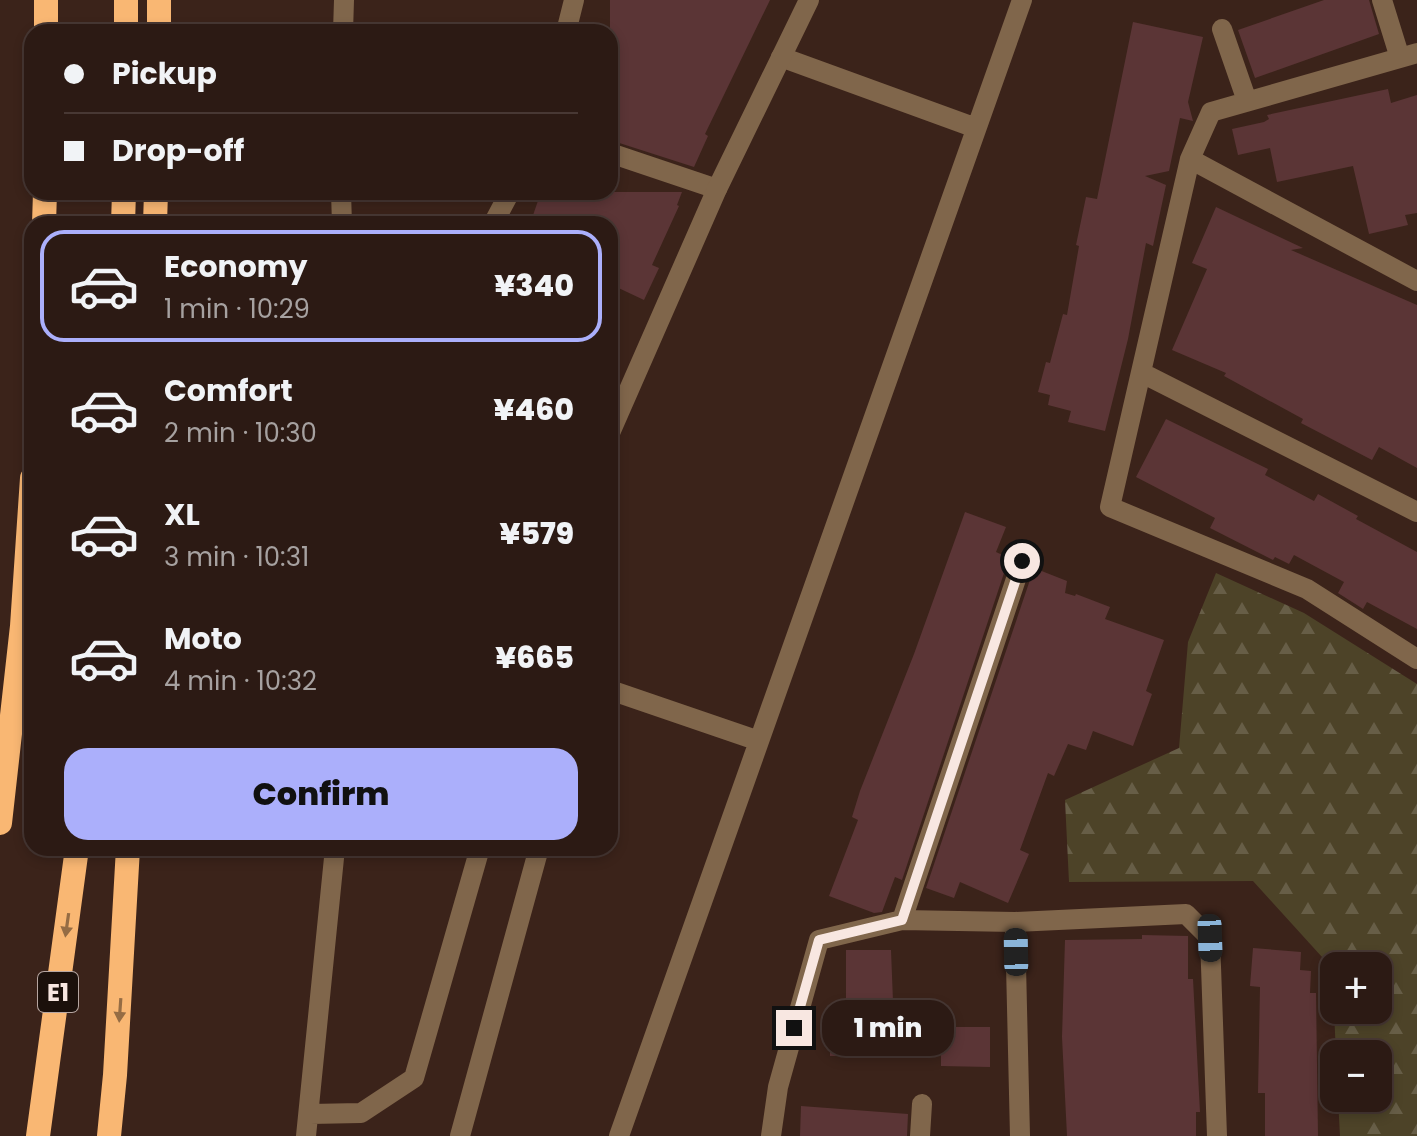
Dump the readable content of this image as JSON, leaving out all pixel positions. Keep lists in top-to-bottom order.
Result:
{
  "streets": {
    "highway": ["E1"]
  },
  "page": {
    "banner": ["Pickup", "Drop-off"],
    "list": [
      {
        "name": "Economy",
        "note": "1 min · 10:29",
        "value": "¥340"
      },
      {
        "name": "Comfort",
        "note": "2 min · 10:30",
        "value": "¥460"
      },
      {
        "name": "XL",
        "note": "3 min · 10:31",
        "value": "¥579"
      },
      {
        "name": "Moto",
        "note": "4 min · 10:32",
        "value": "¥665"
      }
    ],
    "buttons": "Confirm",
    "map_buttons": ["+", "−"],
    "bubble": "1 min"
  }
}
